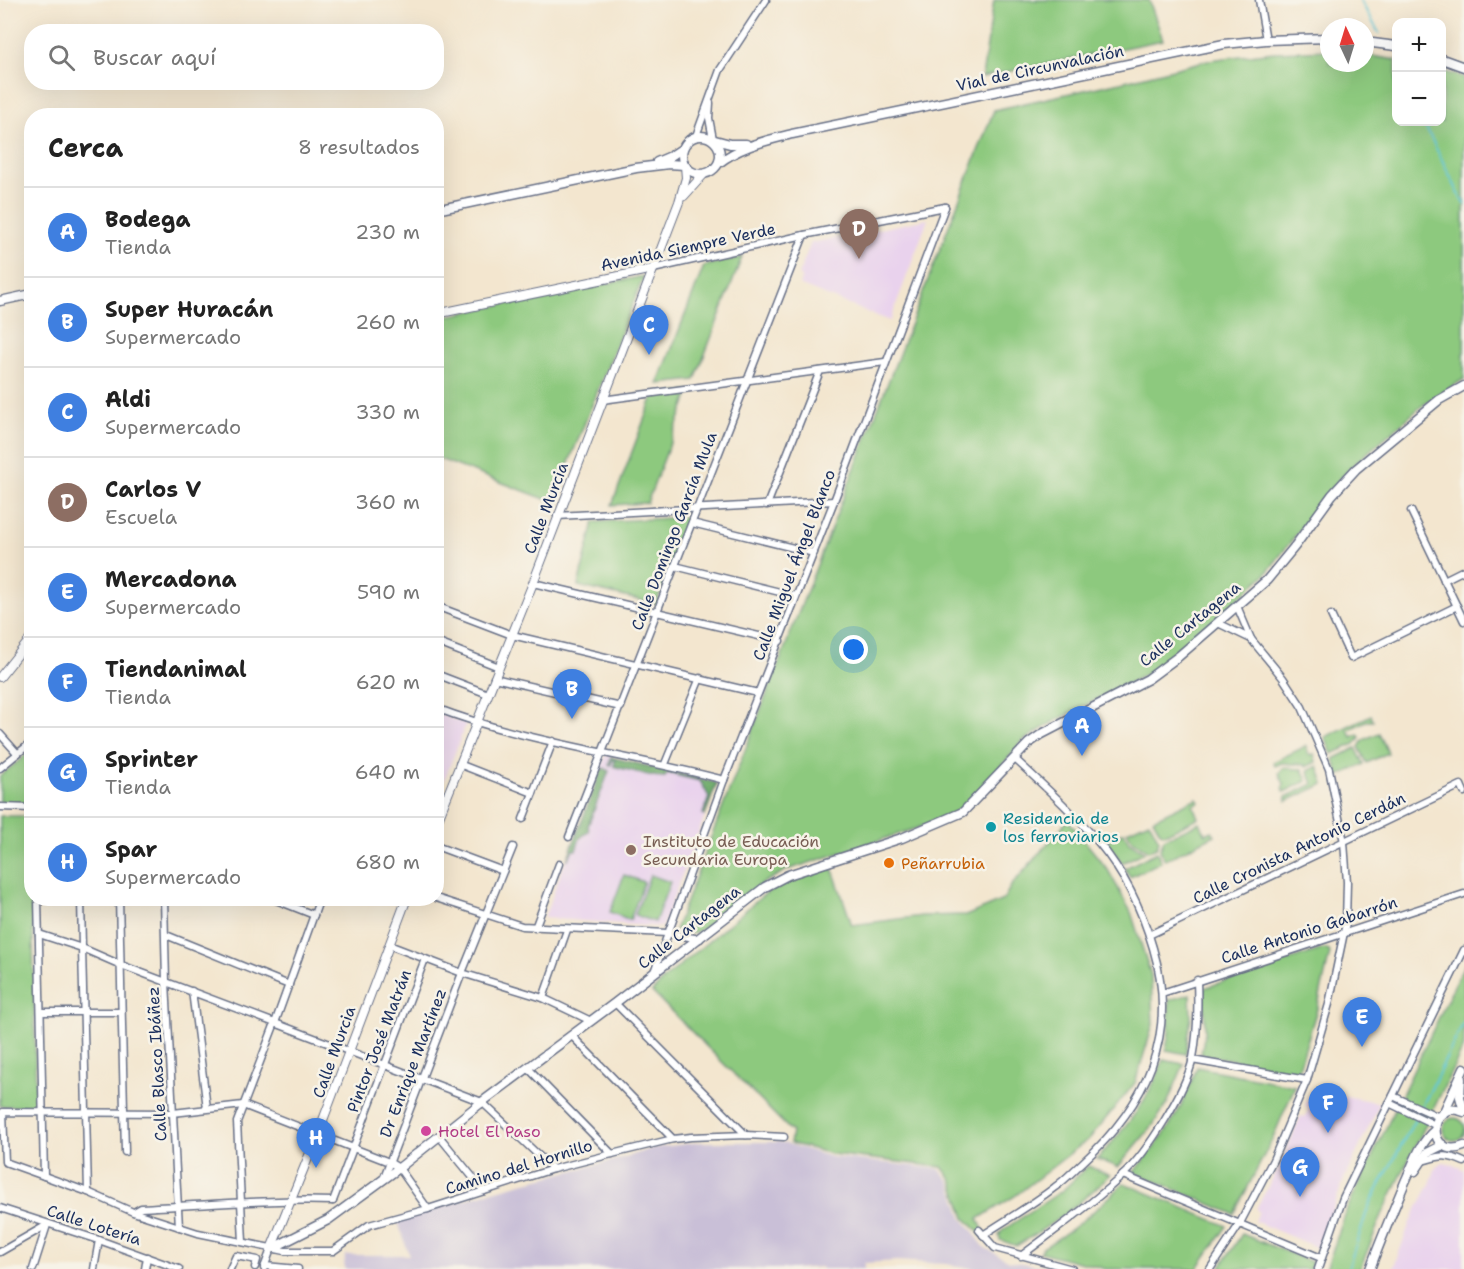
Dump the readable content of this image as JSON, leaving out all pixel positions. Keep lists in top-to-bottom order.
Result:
{
  "streets": {
    "main road": ["Vial de Circunvalación", "Calle Cartagena"],
    "street": [
      "Avenida Siempre Verde",
      "Calle Murcia",
      "Calle Domingo García Mula",
      "Calle Miguel Ángel Blanco",
      "Calle Cronista Antonio Cerdán",
      "Calle Antonio Gabarrón",
      "Pintor José Matrán",
      "Dr Enrique Martínez",
      "Calle Blasco Ibáñez",
      "Camino del Hornillo",
      "Calle Lotería"
    ]
  },
  "crossings": [
    ["Vial de Circunvalación", "Calle Murcia"],
    ["Avenida Siempre Verde", "Calle Murcia"],
    ["Avenida Siempre Verde", "Calle Domingo García Mula"],
    ["Avenida Siempre Verde", "Calle Miguel Ángel Blanco"],
    ["Calle Murcia", "Calle Cartagena"],
    ["Calle Murcia", "Camino del Hornillo"],
    ["Calle Miguel Ángel Blanco", "Calle Cartagena"],
    ["Calle Cartagena", "Dr Enrique Martínez"],
    ["Calle Cartagena", "Camino del Hornillo"],
    ["Calle Blasco Ibáñez", "Camino del Hornillo"]
  ],
  "places": [
    "Residencia de los ferroviarios",
    "Instituto de Educación Secundaria Europa",
    "Peñarrubia",
    "Hotel El Paso"
  ],
  "north": "top",
  "page": {
    "map_buttons": ["+", "−"],
    "search": "Buscar aquí",
    "heading": ["Cerca", "8 resultados"],
    "list": [
      {
        "mark": "A",
        "name": "Bodega",
        "note": "Tienda",
        "value": "230 m"
      },
      {
        "mark": "B",
        "name": "Super Huracán",
        "note": "Supermercado",
        "value": "260 m"
      },
      {
        "mark": "C",
        "name": "Aldi",
        "note": "Supermercado",
        "value": "330 m"
      },
      {
        "mark": "D",
        "name": "Carlos V",
        "note": "Escuela",
        "value": "360 m"
      },
      {
        "mark": "E",
        "name": "Mercadona",
        "note": "Supermercado",
        "value": "590 m"
      },
      {
        "mark": "F",
        "name": "Tiendanimal",
        "note": "Tienda",
        "value": "620 m"
      },
      {
        "mark": "G",
        "name": "Sprinter",
        "note": "Tienda",
        "value": "640 m"
      },
      {
        "mark": "H",
        "name": "Spar",
        "note": "Supermercado",
        "value": "680 m"
      }
    ],
    "pins": [
      "D",
      "C",
      "B",
      "A",
      "E",
      "F",
      "H",
      "G"
    ]
  }
}
